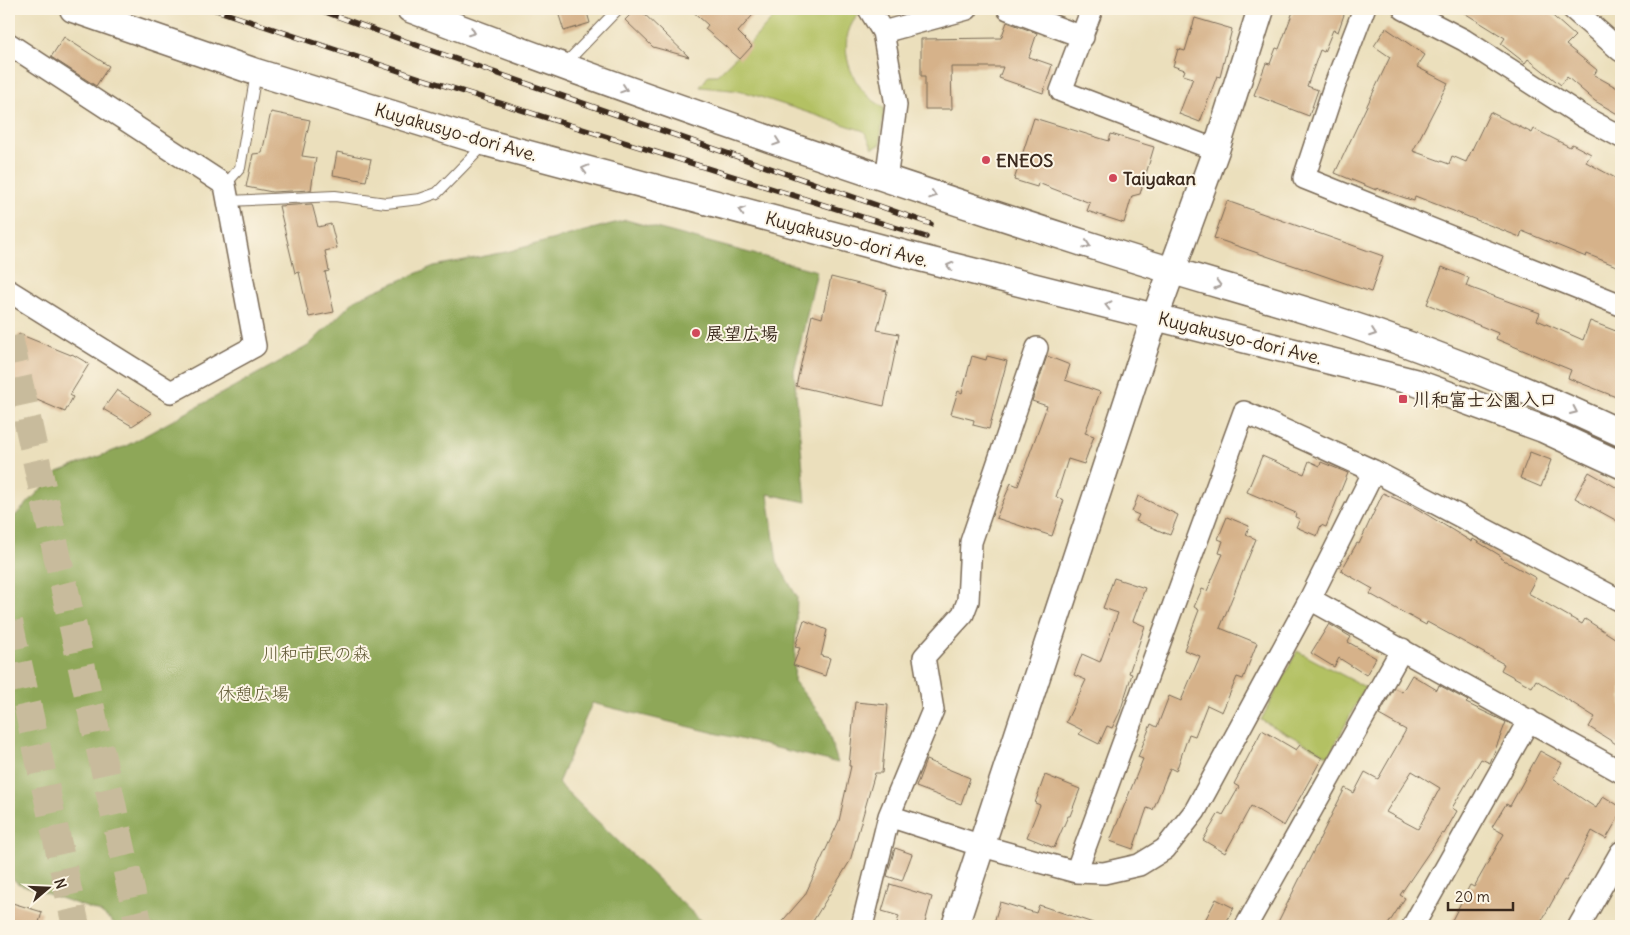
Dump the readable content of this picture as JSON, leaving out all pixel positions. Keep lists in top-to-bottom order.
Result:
{
  "streets": {
    "street": ["Kuyakusyo-dori Ave."]
  },
  "parks": ["川和市民の森", "休憩広場"],
  "places": {
    "other": ["ENEOS", "Taiyakan", "展望広場"],
    "transit": ["川和富士公園入口"]
  },
  "scale_bar": "20 m",
  "north": "right"
}
